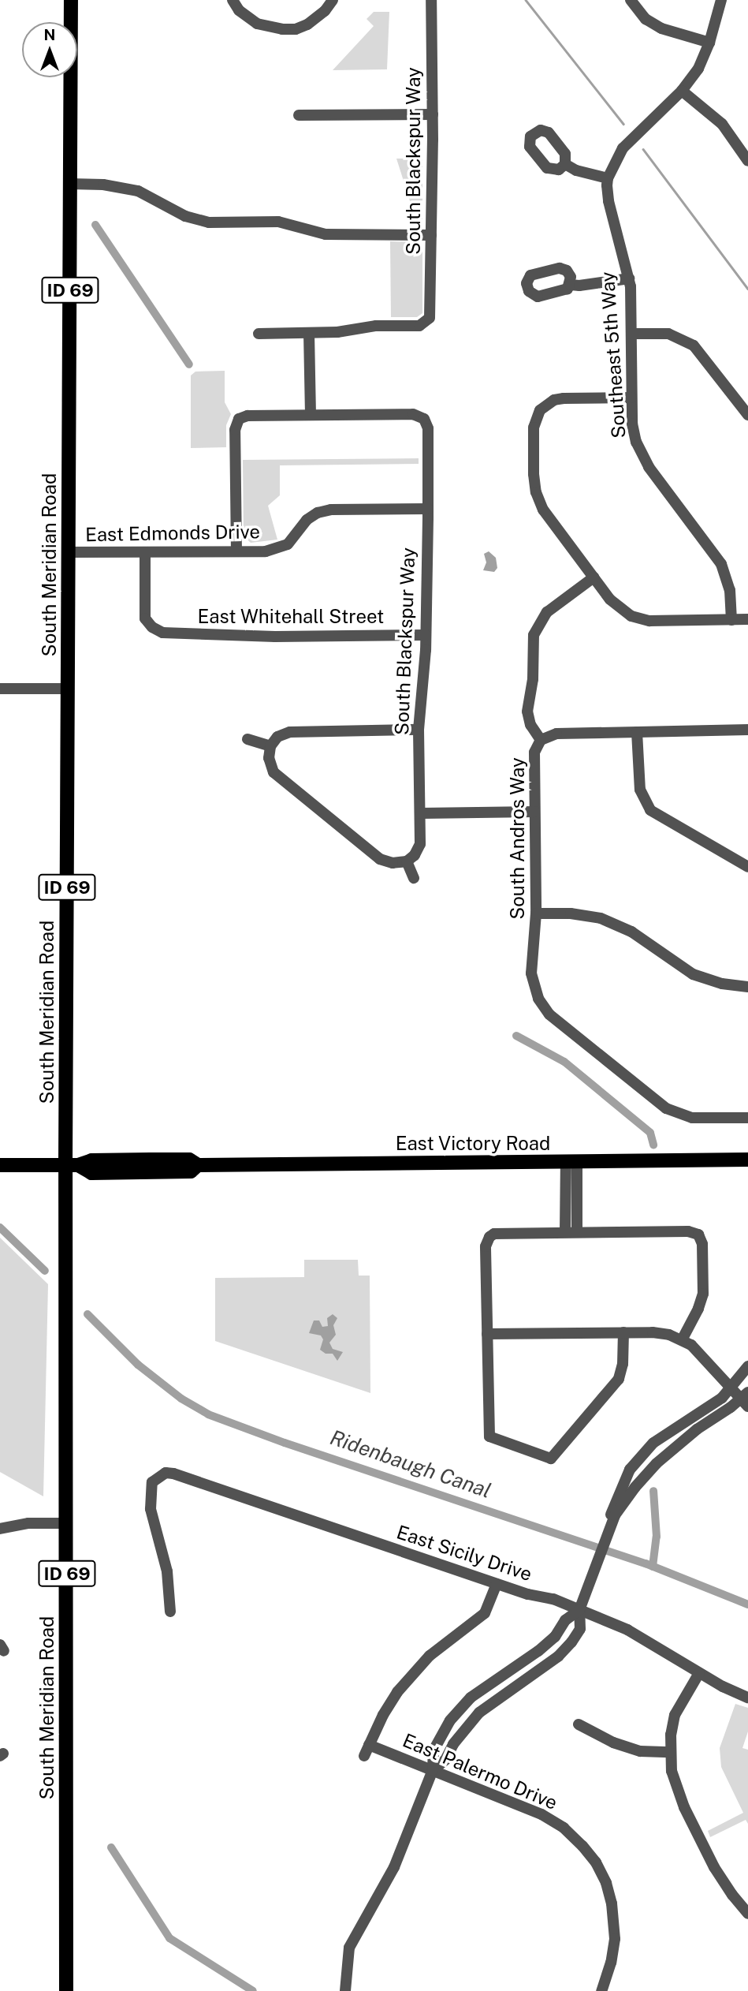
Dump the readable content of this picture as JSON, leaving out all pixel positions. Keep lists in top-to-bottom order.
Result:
{
  "streets": {
    "main road": ["ID 69", "South Meridian Road", "East Victory Road"],
    "street": [
      "South Blackspur Way",
      "Southeast 5th Way",
      "East Edmonds Drive",
      "East Whitehall Street",
      "South Andros Way",
      "East Sicily Drive",
      "East Palermo Drive"
    ]
  },
  "crossings": [
    ["South Blackspur Way", "East Edmonds Drive"],
    ["South Blackspur Way", "East Whitehall Street"],
    ["East Edmonds Drive", "South Meridian Road"],
    ["East Edmonds Drive", "East Whitehall Street"],
    ["South Meridian Road", "East Victory Road"]
  ],
  "water": ["Ridenbaugh Canal"],
  "north": "top"
}
